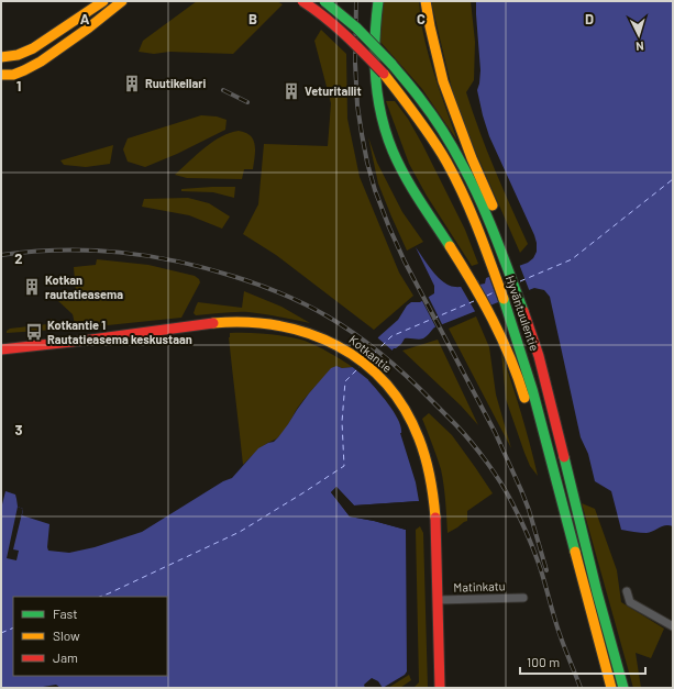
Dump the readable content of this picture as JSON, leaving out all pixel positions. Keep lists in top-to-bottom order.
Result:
{
  "streets": {
    "main road": ["Hyväntuulentie", "Kotkantie"],
    "street": ["Matinkatu"]
  },
  "crossings": [
    ["Kotkantie", "Matinkatu"]
  ],
  "places": {
    "building": ["Ruutikellari", "Veturitallit", "Kotkan rautatieasema"],
    "bus stop": ["Kotkantie 1 Rautatieasema keskustaan"]
  },
  "legend": ["Fast", "Slow", "Jam"],
  "scale_bar": "100 m",
  "north": "bottom",
  "grid": {
    "columns": [
      "A",
      "B",
      "C",
      "D"
    ],
    "rows": ["1", "2", "3"]
  }
}
